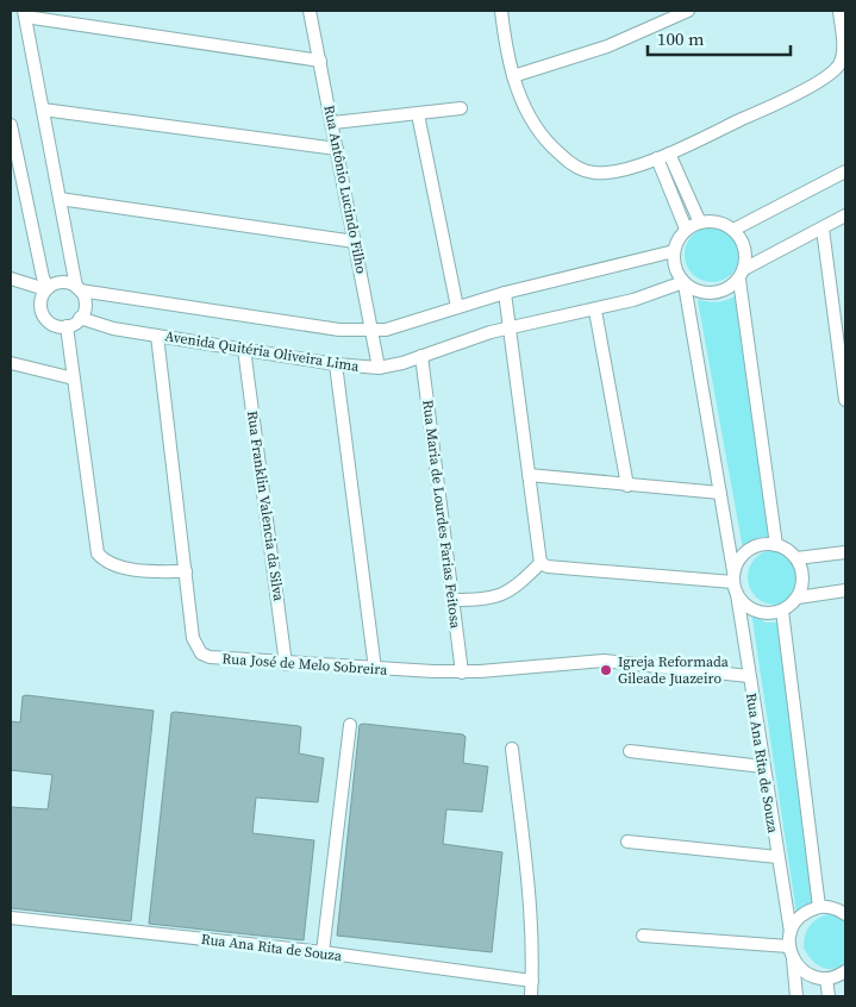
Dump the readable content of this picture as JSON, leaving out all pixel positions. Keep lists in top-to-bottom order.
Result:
{
  "streets": {
    "street": [
      "Rua Antônio Lucindo Filho",
      "Avenida Quitéria Oliveira Lima",
      "Rua Franklin Valencia da Silva",
      "Rua Maria de Lourdes Farias Feitosa",
      "Rua José de Melo Sobreira",
      "Rua Ana Rita de Souza"
    ]
  },
  "crossings": [
    ["Rua Antônio Lucindo Filho", "Avenida Quitéria Oliveira Lima"],
    ["Avenida Quitéria Oliveira Lima", "Rua Franklin Valencia da Silva"],
    ["Avenida Quitéria Oliveira Lima", "Rua Maria de Lourdes Farias Feitosa"],
    ["Avenida Quitéria Oliveira Lima", "Rua José de Melo Sobreira"],
    ["Avenida Quitéria Oliveira Lima", "Rua Ana Rita de Souza"],
    ["Rua Franklin Valencia da Silva", "Rua José de Melo Sobreira"],
    ["Rua Maria de Lourdes Farias Feitosa", "Rua José de Melo Sobreira"],
    ["Rua José de Melo Sobreira", "Rua Ana Rita de Souza"]
  ],
  "places": ["Igreja Reformada Gileade Juazeiro"],
  "scale_bar": "100 m"
}
